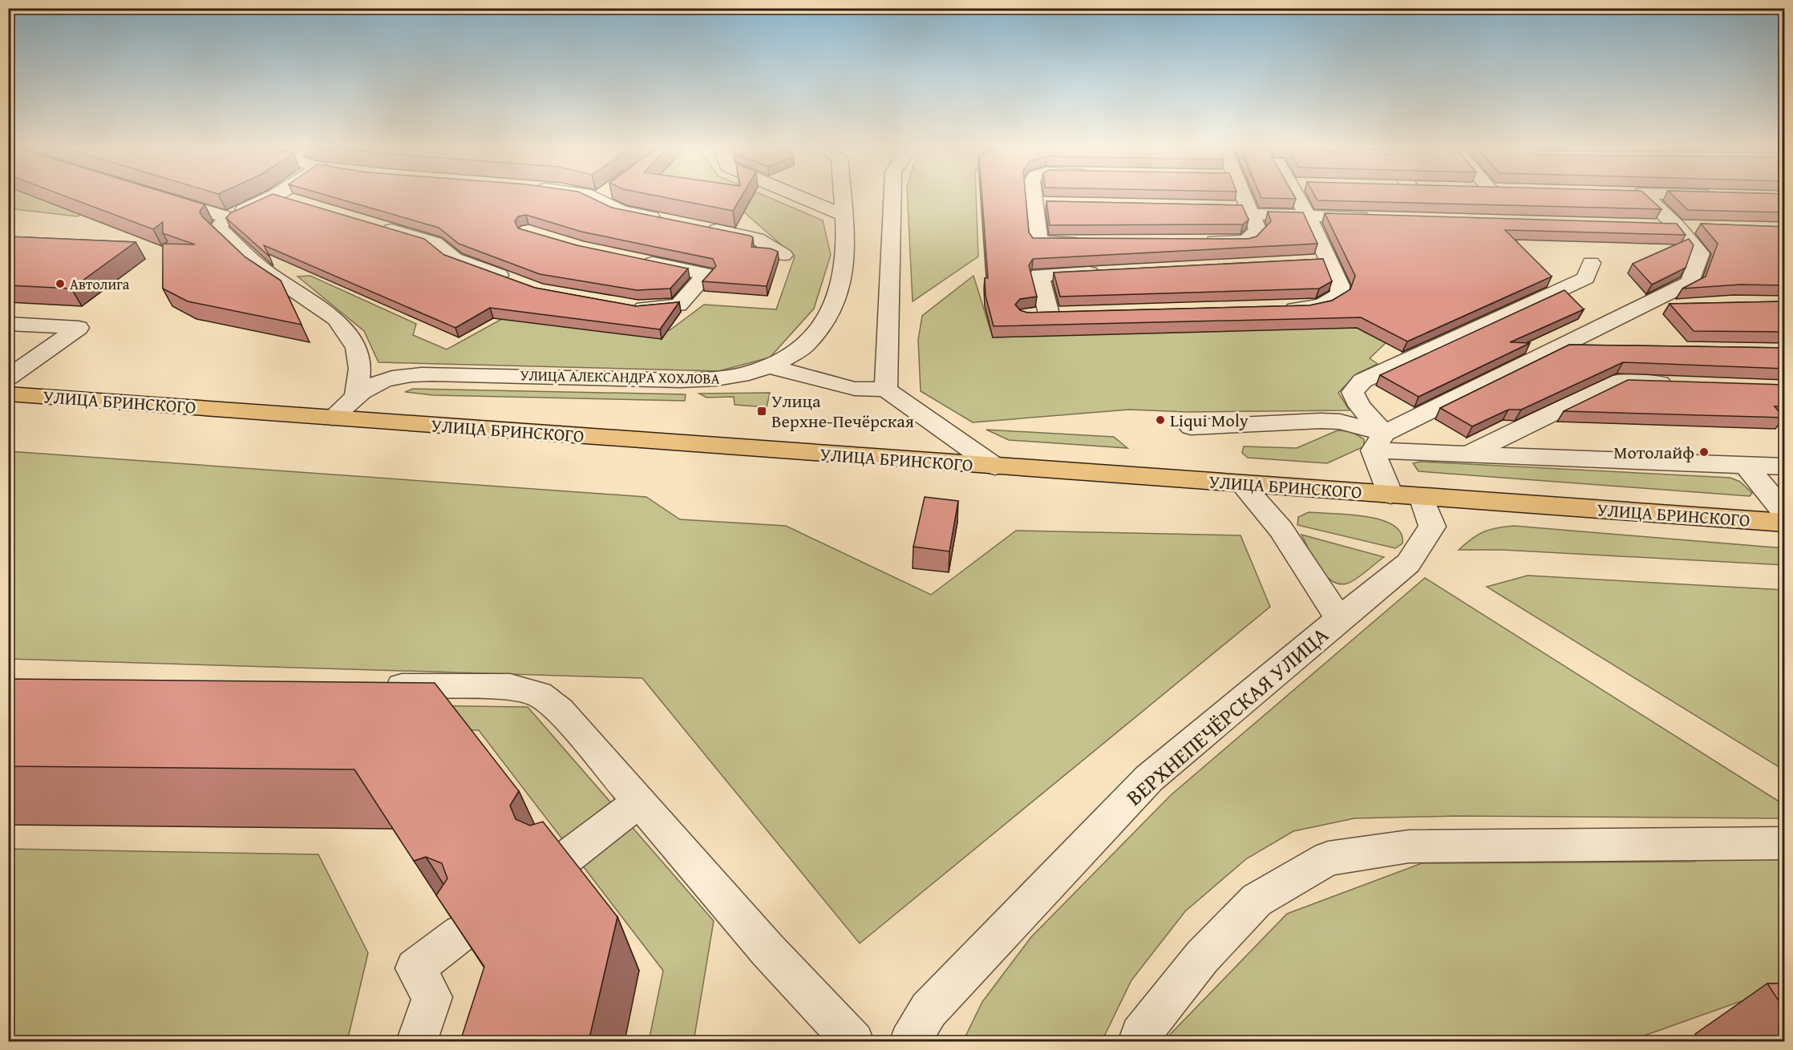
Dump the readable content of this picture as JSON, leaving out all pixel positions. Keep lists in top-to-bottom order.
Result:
{
  "streets": {
    "main road": ["УЛИЦА БРИНСКОГО"],
    "street": ["УЛИЦА АЛЕКСАНДРА ХОХЛОВА", "ВЕРХНЕПЕЧЁРСКАЯ УЛИЦА"]
  },
  "crossings": [
    ["УЛИЦА АЛЕКСАНДРА ХОХЛОВА", "УЛИЦА БРИНСКОГО"],
    ["УЛИЦА БРИНСКОГО", "ВЕРХНЕПЕЧЁРСКАЯ УЛИЦА"]
  ],
  "places": {
    "other": ["Автолига", "Liqui Moly", "Мотолайф"],
    "transit": ["Улица Верхне-Печёрская"]
  }
}
